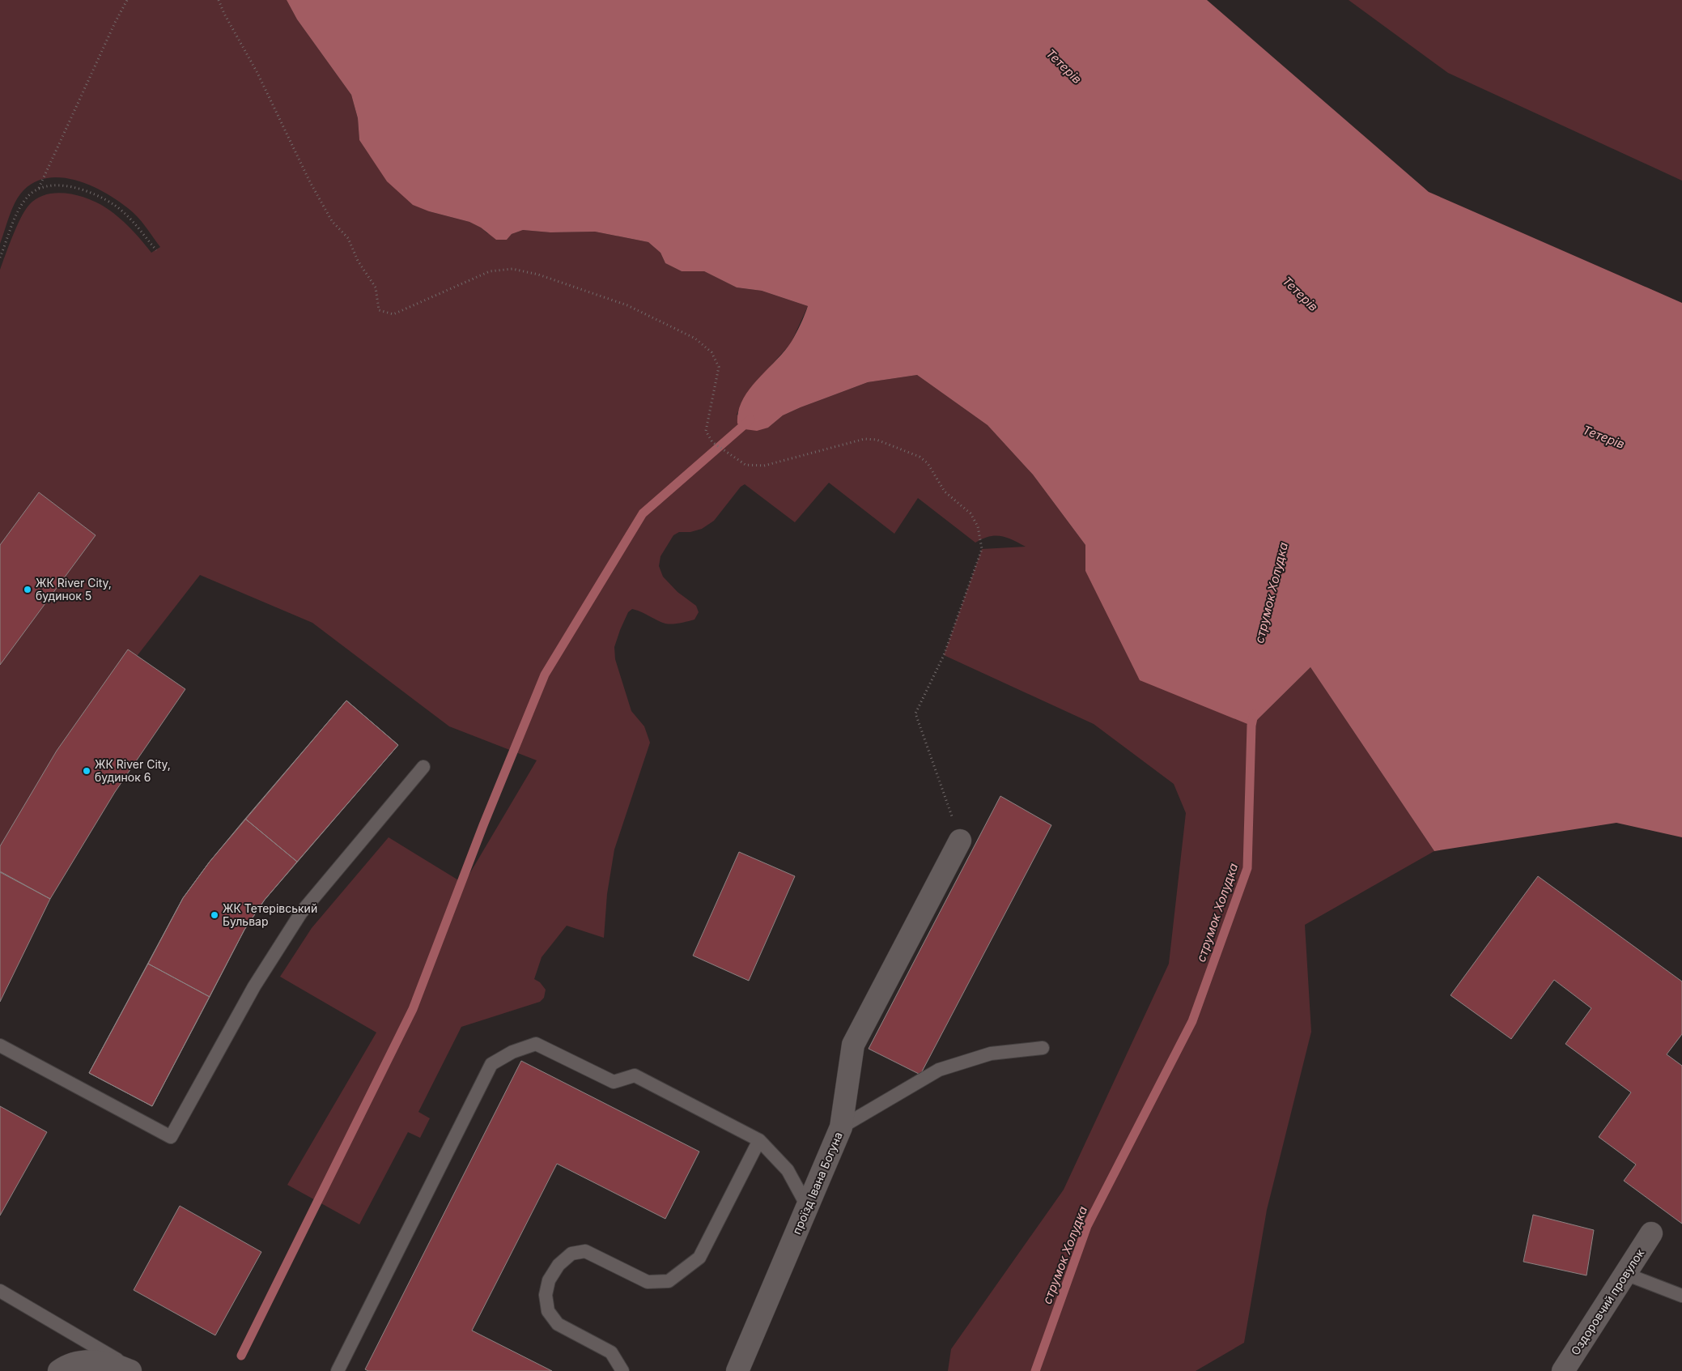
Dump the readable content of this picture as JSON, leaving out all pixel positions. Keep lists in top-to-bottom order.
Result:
{
  "streets": {
    "street": ["проїзд Івана Богуна", "Оздоровчий провулок"]
  },
  "water": ["Тетерів", "струмок Холудка"],
  "places": ["ЖК River City, будинок 5", "ЖК River City, будинок 6", "ЖК Тетерівський Бульвар"]
}
